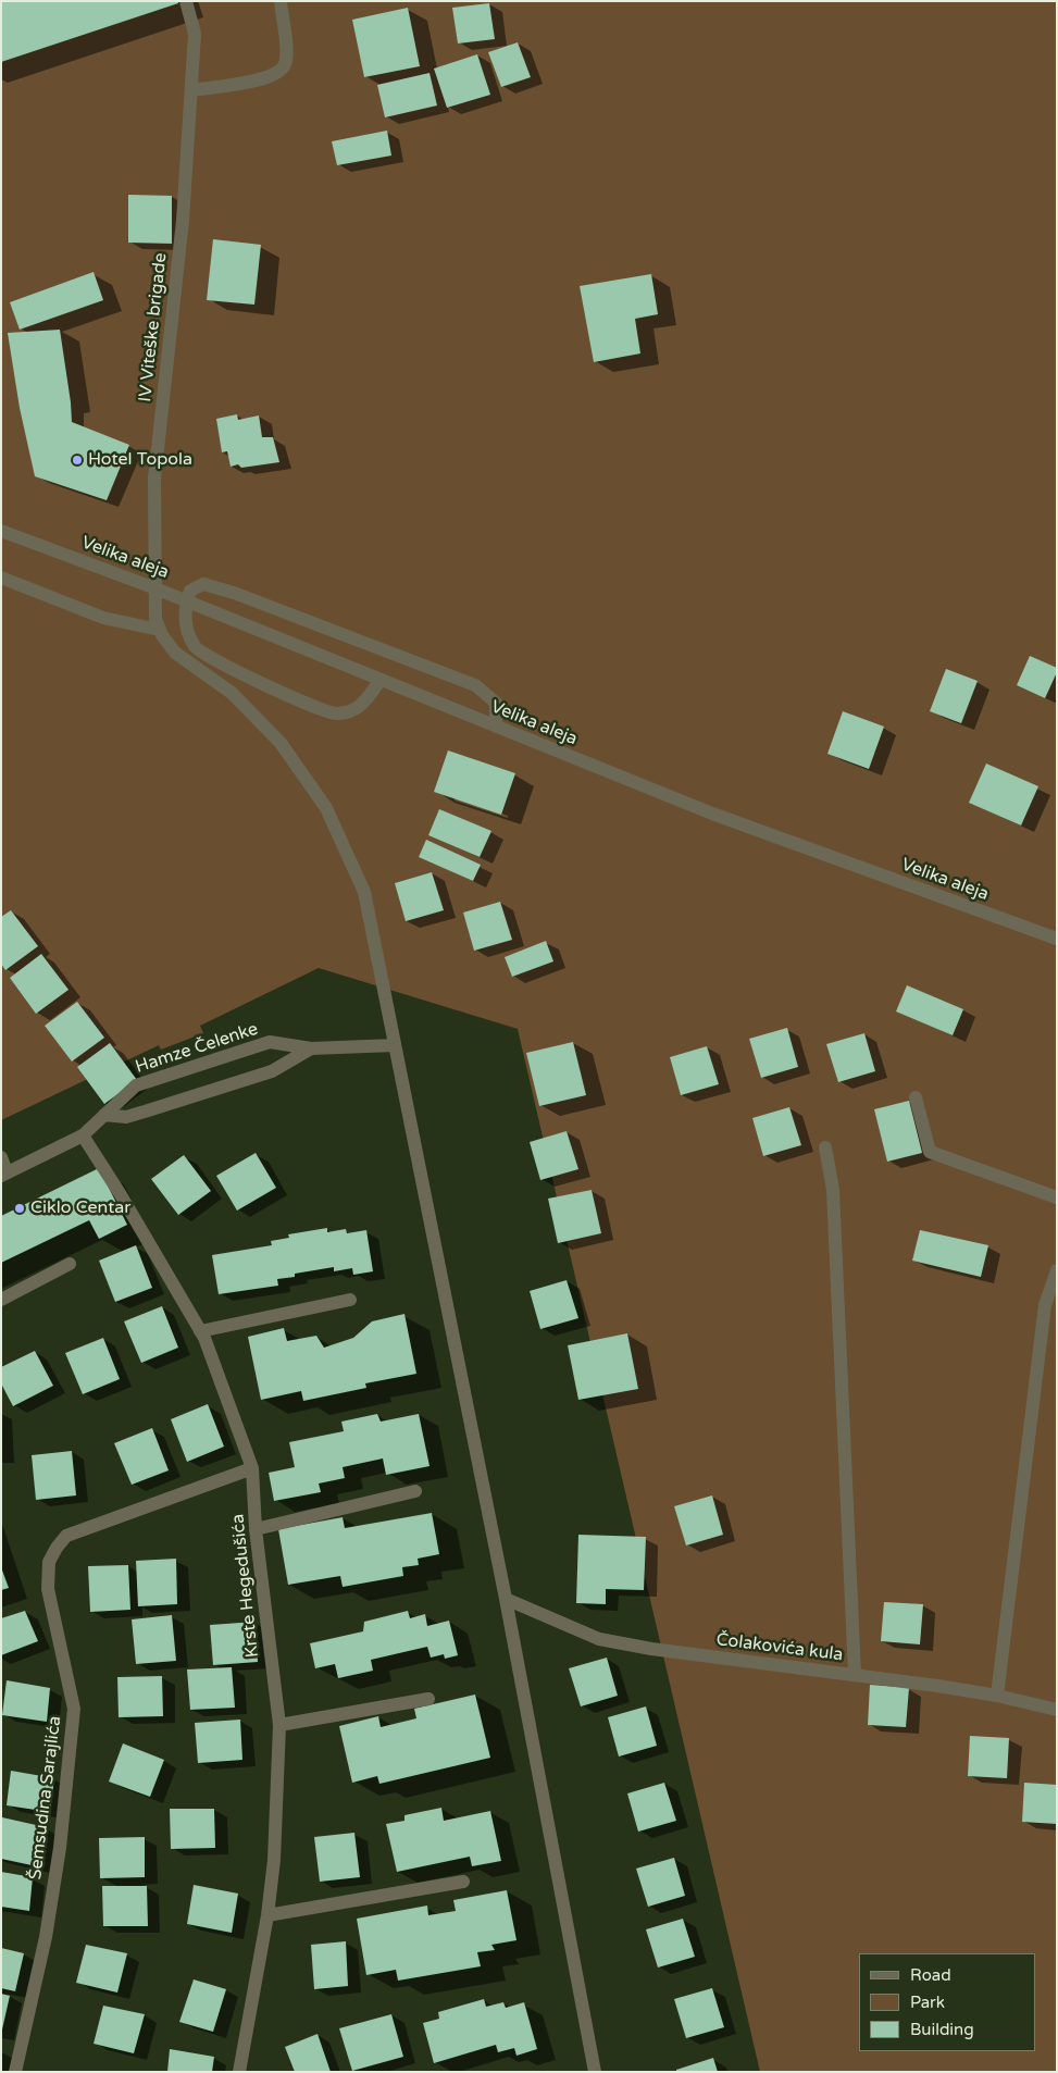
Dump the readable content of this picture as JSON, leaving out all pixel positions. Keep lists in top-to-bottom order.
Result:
{
  "streets": {
    "street": [
      "IV Viteške brigade",
      "Velika aleja",
      "Hamze Čelenke",
      "Krste Hegedušića",
      "Čolakovića kula",
      "Šemsudina Sarajlića"
    ]
  },
  "crossings": [
    ["IV Viteške brigade", "Velika aleja"],
    ["IV Viteške brigade", "Hamze Čelenke"],
    ["IV Viteške brigade", "Čolakovića kula"],
    ["Hamze Čelenke", "Krste Hegedušića"],
    ["Krste Hegedušića", "Šemsudina Sarajlića"]
  ],
  "places": ["Hotel Topola", "Ciklo Centar"],
  "legend": ["Road", "Park", "Building"]
}
